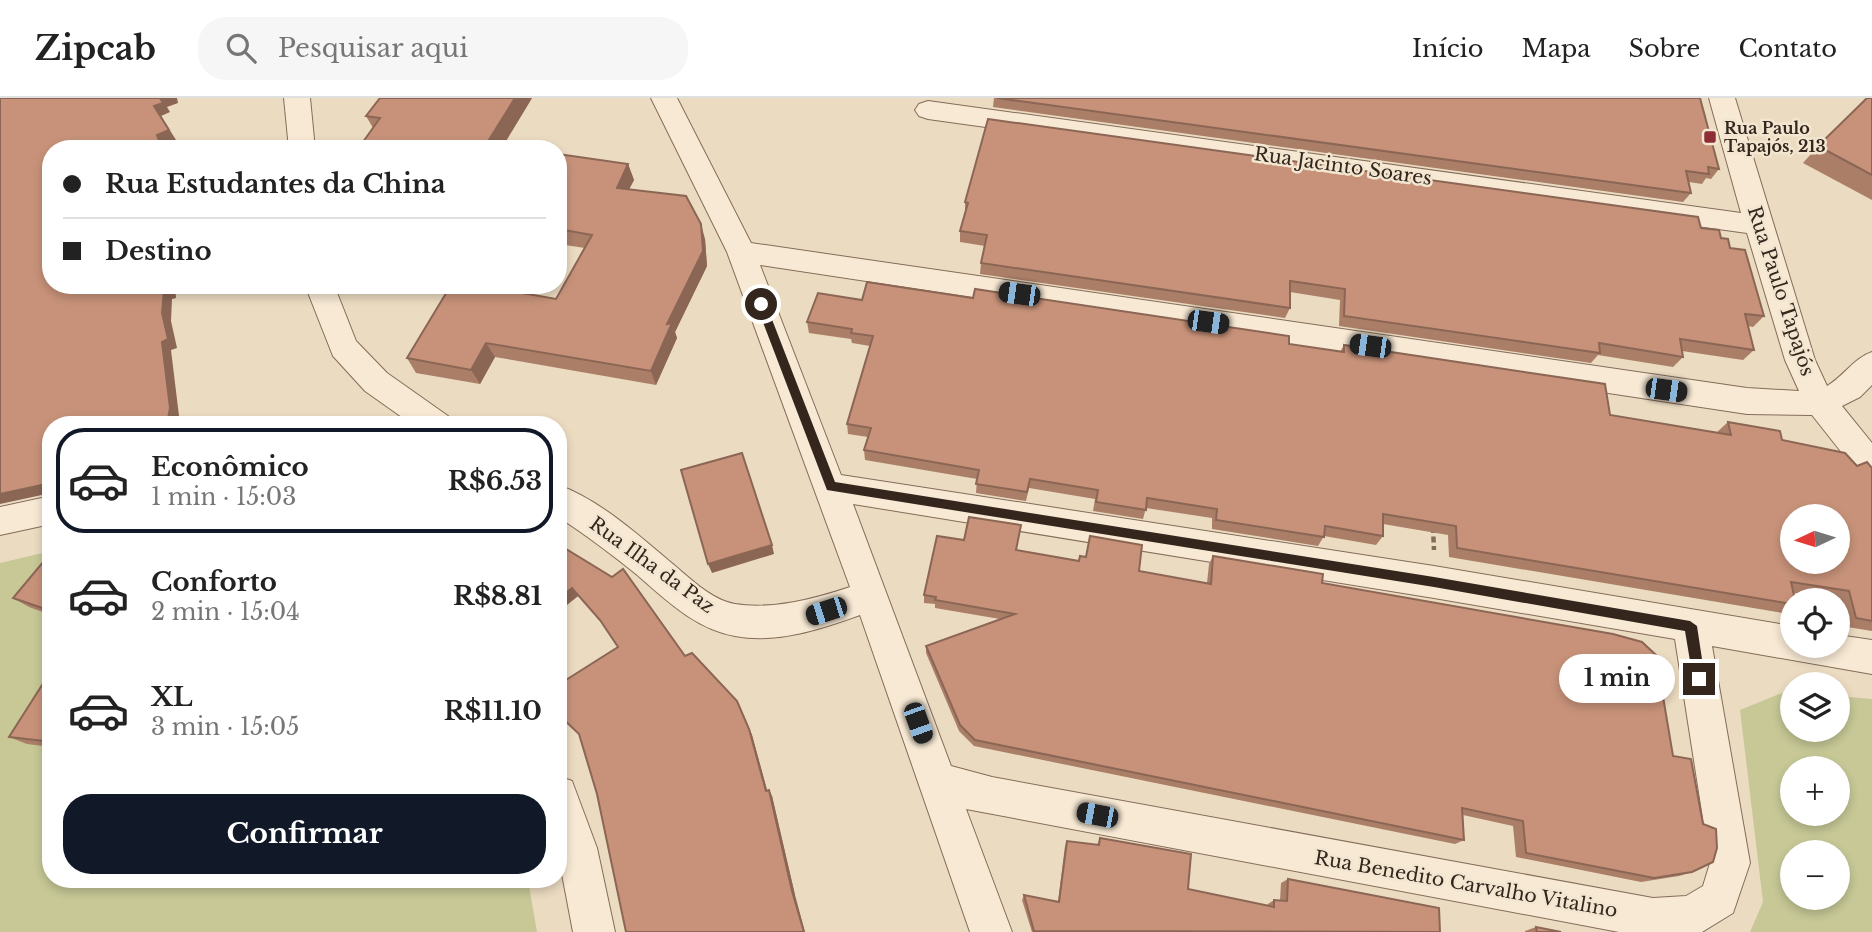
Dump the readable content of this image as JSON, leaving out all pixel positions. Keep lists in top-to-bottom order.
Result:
{
  "streets": {
    "street": [
      "Rua Jacinto Soares",
      "Rua Paulo Tapajós",
      "Rua Ilha da Paz",
      "Rua Benedito Carvalho Vitalino"
    ]
  },
  "crossings": [
    ["Rua Jacinto Soares", "Rua Paulo Tapajós"]
  ],
  "places": {
    "transit": ["Rua Paulo Tapajós, 213"]
  },
  "north": "left",
  "page": {
    "header": "Zipcab",
    "search": "Pesquisar aqui",
    "nav": [
      "Início",
      "Mapa",
      "Sobre",
      "Contato"
    ],
    "banner": ["Rua Estudantes da China", "Destino"],
    "list": [
      {
        "name": "Econômico",
        "note": "1 min · 15:03",
        "value": "R$6.53"
      },
      {
        "name": "Conforto",
        "note": "2 min · 15:04",
        "value": "R$8.81"
      },
      {
        "name": "XL",
        "note": "3 min · 15:05",
        "value": "R$11.10"
      }
    ],
    "map_buttons": ["+", "−"],
    "bubble": "1 min",
    "buttons": "Confirmar"
  }
}
